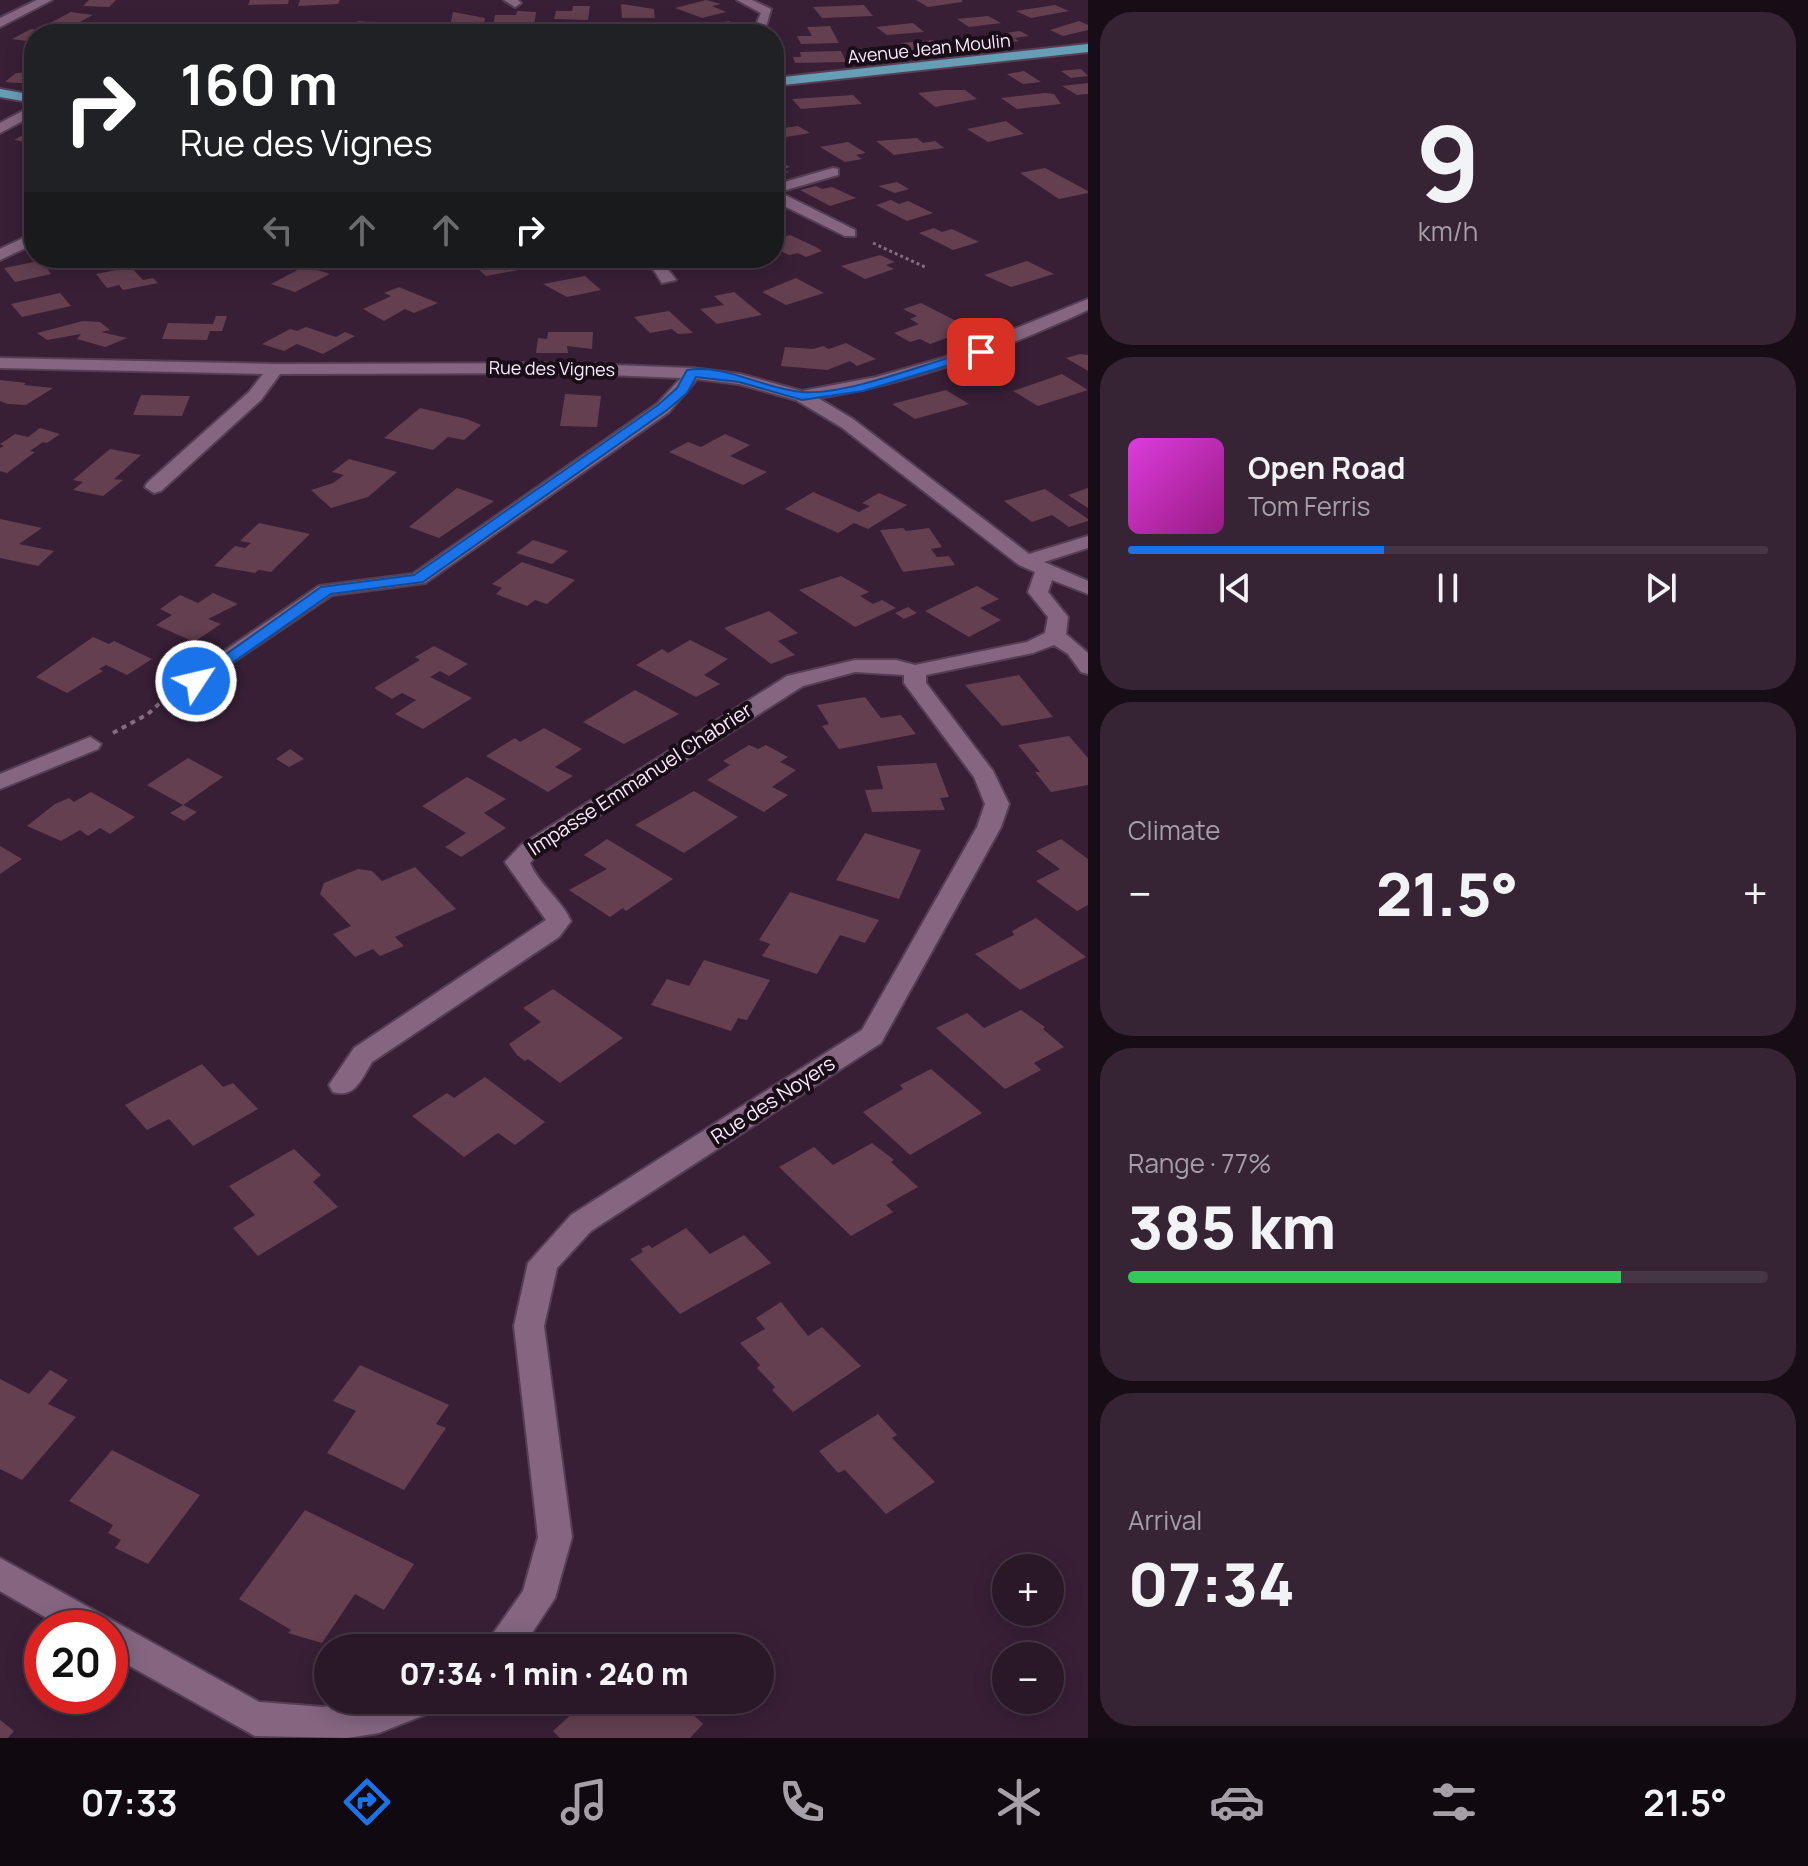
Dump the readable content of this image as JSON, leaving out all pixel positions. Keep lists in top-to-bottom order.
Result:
{
  "streets": {
    "main road": ["Avenue Jean Moulin"],
    "street": ["Rue des Vignes", "Impasse Emmanuel Chabrier", "Rue des Noyers"]
  },
  "crossings": [
    ["Impasse Emmanuel Chabrier", "Rue des Noyers"]
  ],
  "page": {
    "tile": [
      ["9", "km/h"],
      "Climate",
      ["Range · 77%", "385 km"],
      ["Arrival", "07:34"]
    ],
    "turn": ["160 m", "Rue des Vignes"],
    "song": ["Open Road", "Tom Ferris"],
    "heat": ["−", "21.5°", "+"],
    "map_buttons": ["+", "−"],
    "limit": "20",
    "trip": "07:34 · 1 min · 240 m",
    "tabs": ["07:33", "21.5°"]
  }
}
